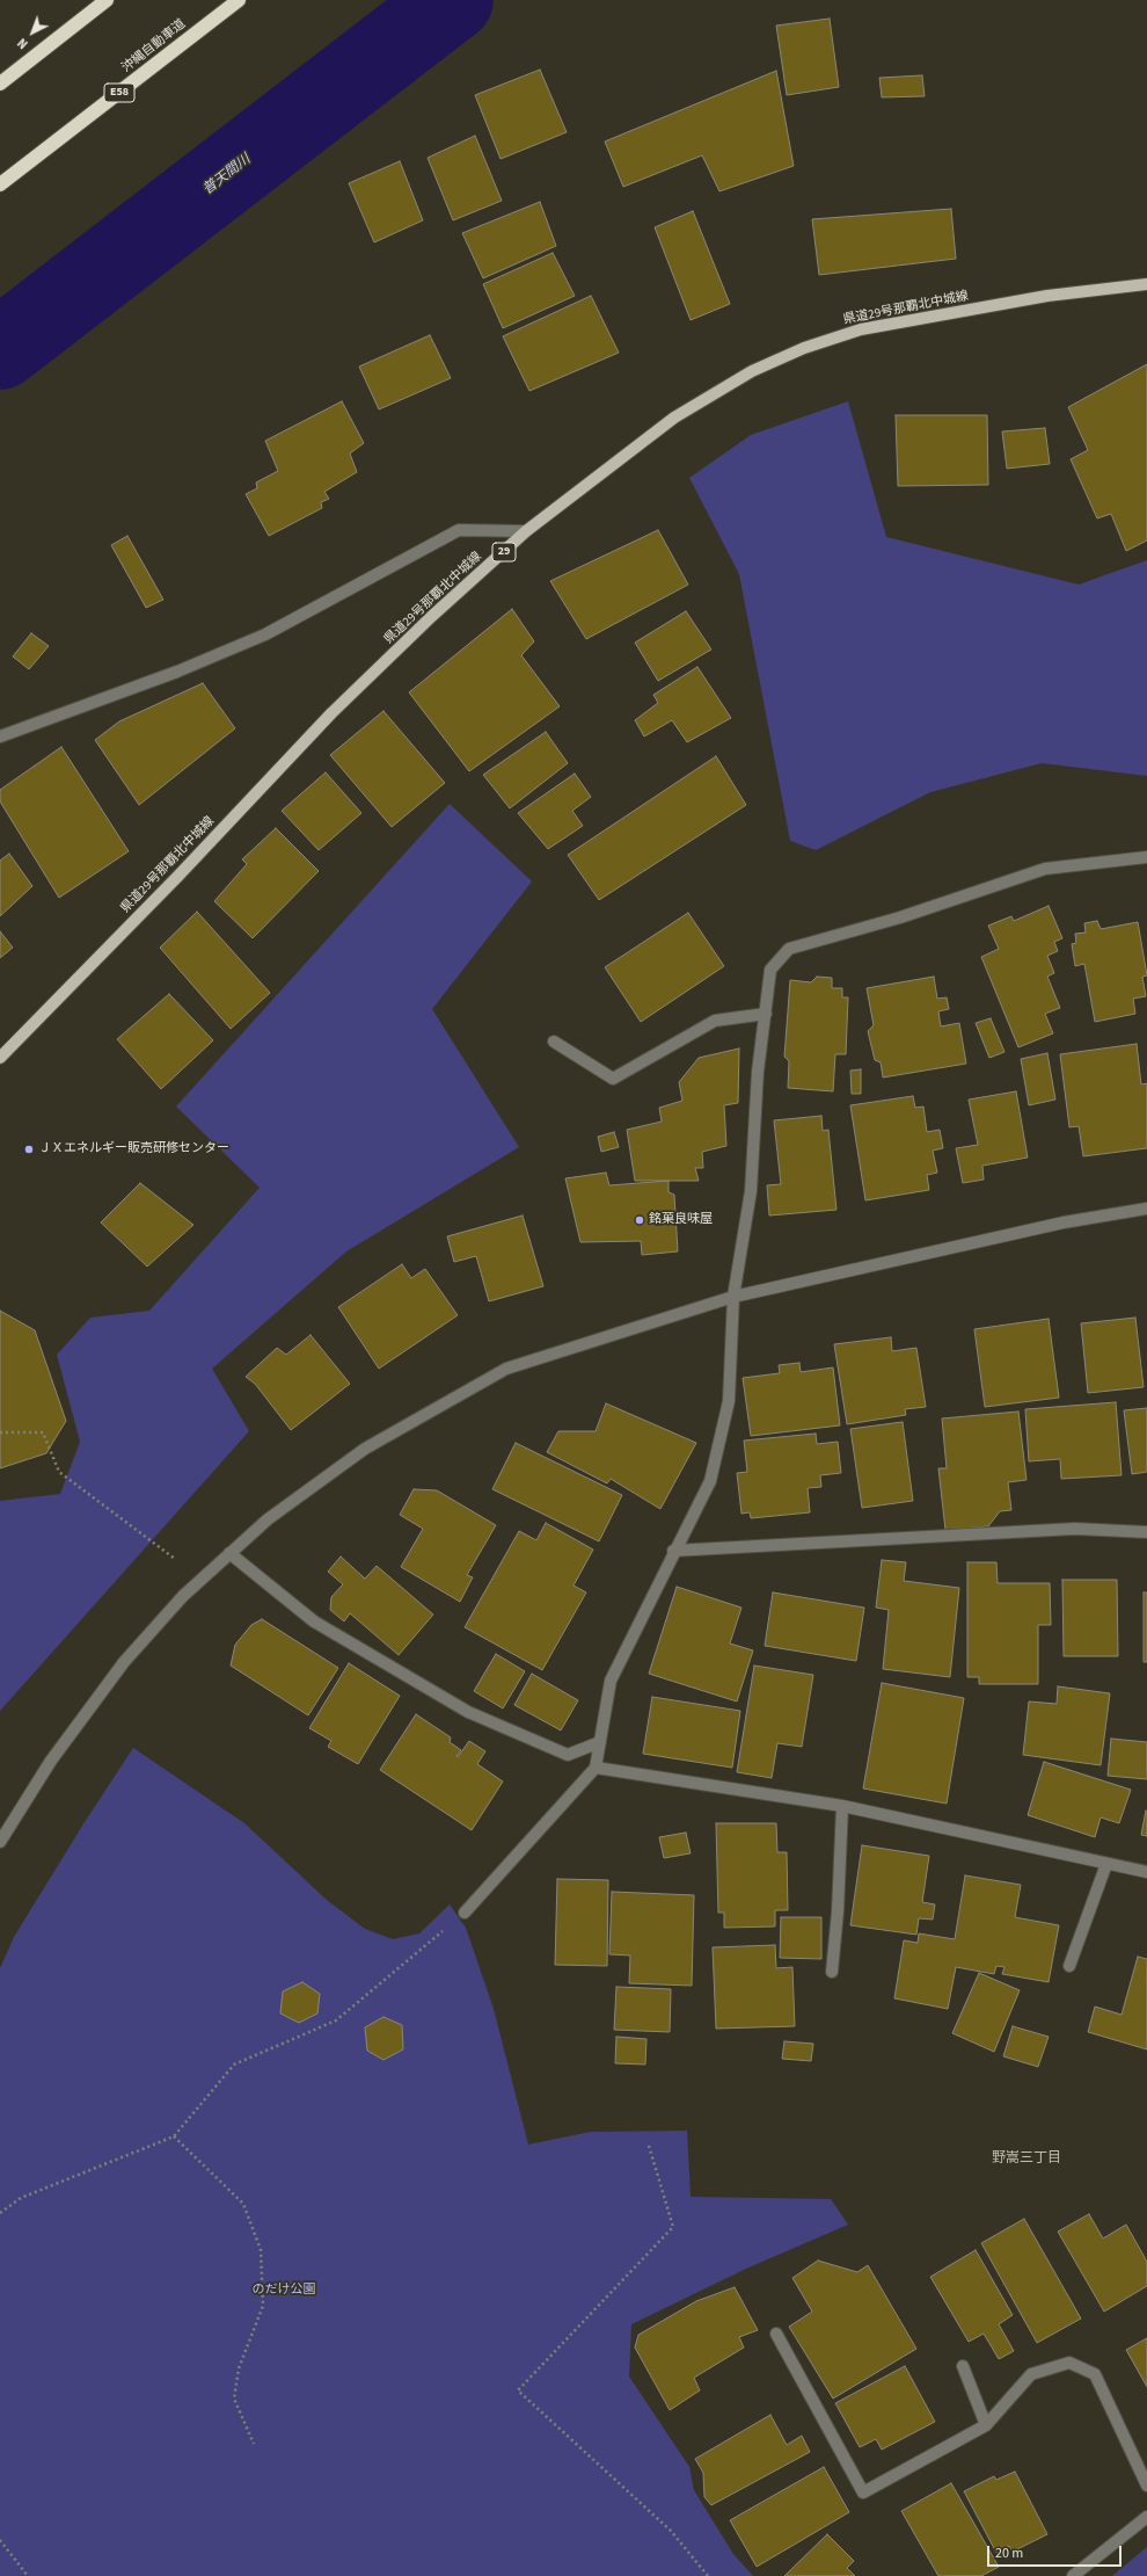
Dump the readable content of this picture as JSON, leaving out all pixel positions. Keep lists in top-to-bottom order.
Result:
{
  "streets": {
    "highway": ["沖縄自動車道", "E58"],
    "main road": ["県道29号那覇北中城線", "29"]
  },
  "districts": ["野嵩三丁目"],
  "water": ["普天間川"],
  "parks": ["のだけ公園"],
  "places": ["ＪＸエネルギー販売研修センター", "銘菓良味屋"],
  "scale_bar": "20 m",
  "north": "bottom left"
}
